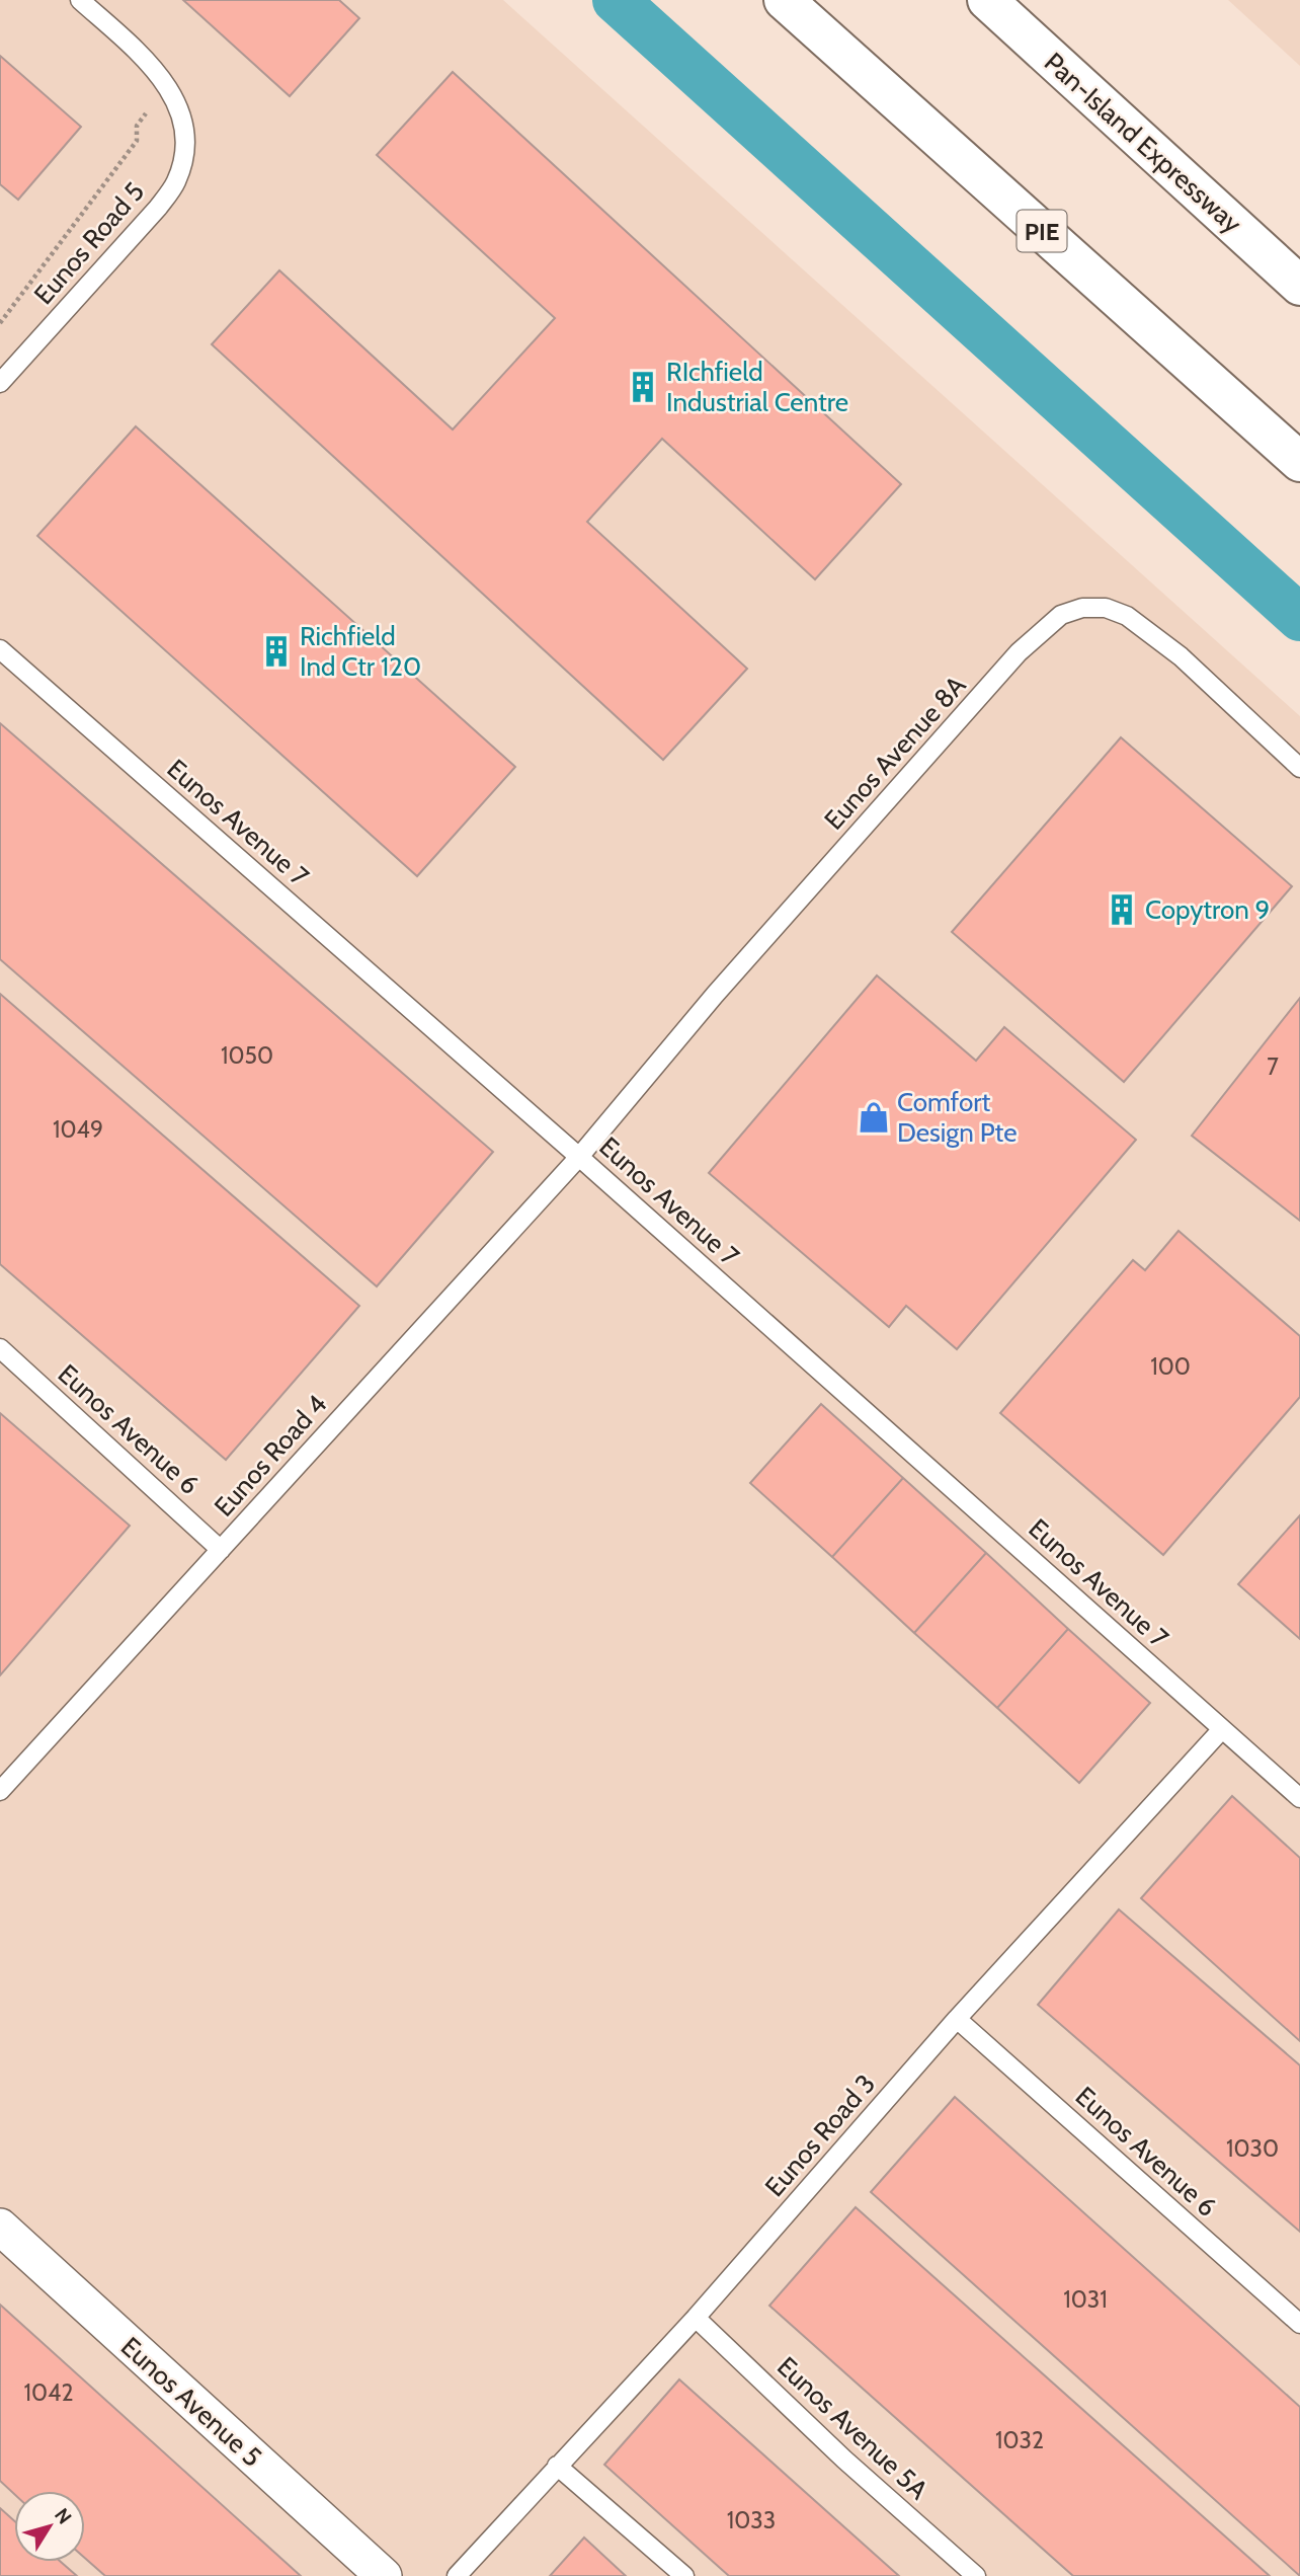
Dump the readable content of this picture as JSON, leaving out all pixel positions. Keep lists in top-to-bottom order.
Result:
{
  "streets": {
    "highway": ["Pan-Island Expressway", "PIE"],
    "street": ["Eunos Avenue 5"],
    "lane": [
      "Eunos Road 5",
      "Eunos Avenue 8A",
      "Eunos Avenue 7",
      "Eunos Avenue 6",
      "Eunos Road 4",
      "Eunos Road 3",
      "Eunos Avenue 5A"
    ]
  },
  "crossings": [
    ["Eunos Avenue 8A", "Eunos Avenue 7"],
    ["Eunos Avenue 8A", "Eunos Road 4"],
    ["Eunos Avenue 7", "Eunos Road 4"],
    ["Eunos Avenue 7", "Eunos Road 3"],
    ["Eunos Avenue 6", "Eunos Road 4"],
    ["Eunos Avenue 6", "Eunos Road 3"],
    ["Eunos Road 3", "Eunos Avenue 5A"]
  ],
  "places": {
    "building": ["RIchfield Industrial Centre", "Richfield Ind Ctr 120", "Copytron 9"],
    "shop": ["Comfort Design Pte"]
  },
  "house_numbers": [
    "1050",
    "7",
    "1049",
    "100",
    "1030",
    "1031",
    "1042",
    "1032",
    "1033"
  ],
  "north": "top right"
}
